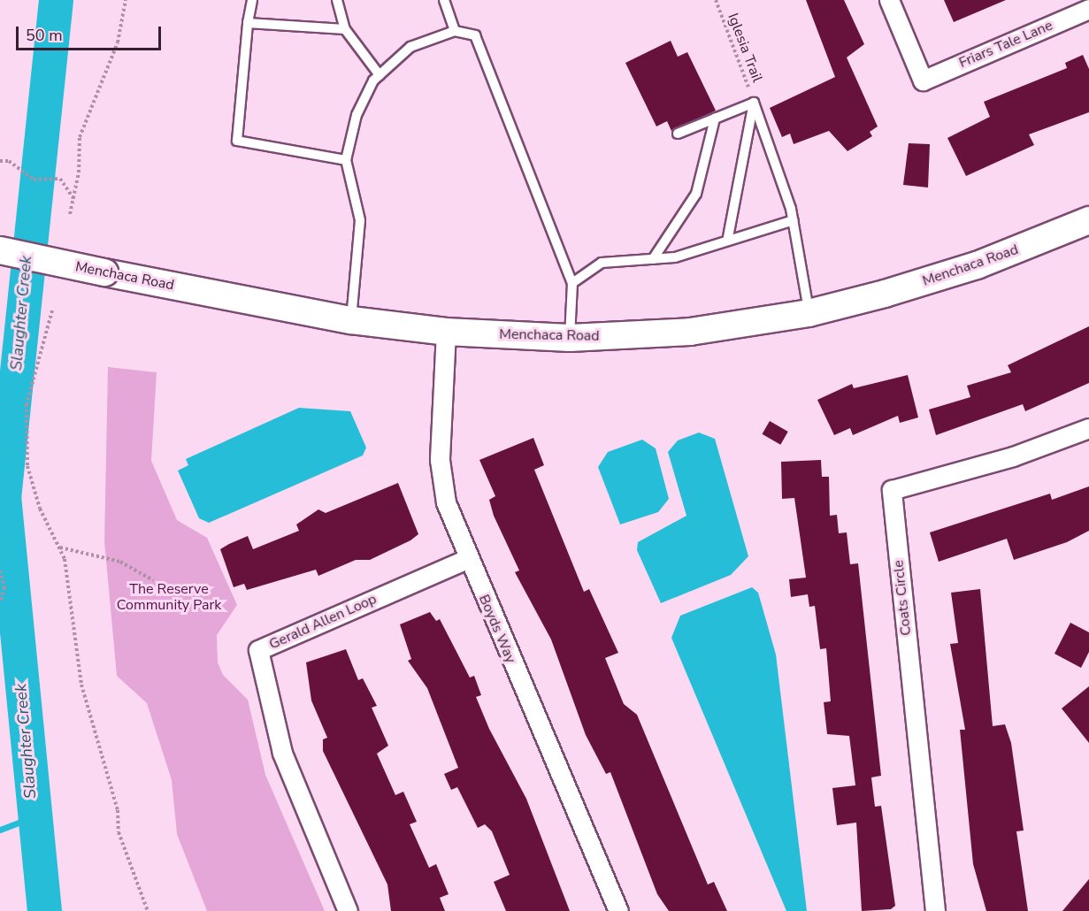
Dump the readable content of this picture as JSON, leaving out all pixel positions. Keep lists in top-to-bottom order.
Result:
{
  "streets": {
    "main road": ["Menchaca Road"],
    "street": [
      "Friars Tale Lane",
      "Coats Circle",
      "Gerald Allen Loop",
      "Boyds Way"
    ],
    "path": ["Iglesia Trail"]
  },
  "crossings": [
    ["Menchaca Road", "Boyds Way"],
    ["Gerald Allen Loop", "Boyds Way"]
  ],
  "water": ["Slaughter Creek"],
  "parks": ["The Reserve Community Park"],
  "scale_bar": "50 m"
}
